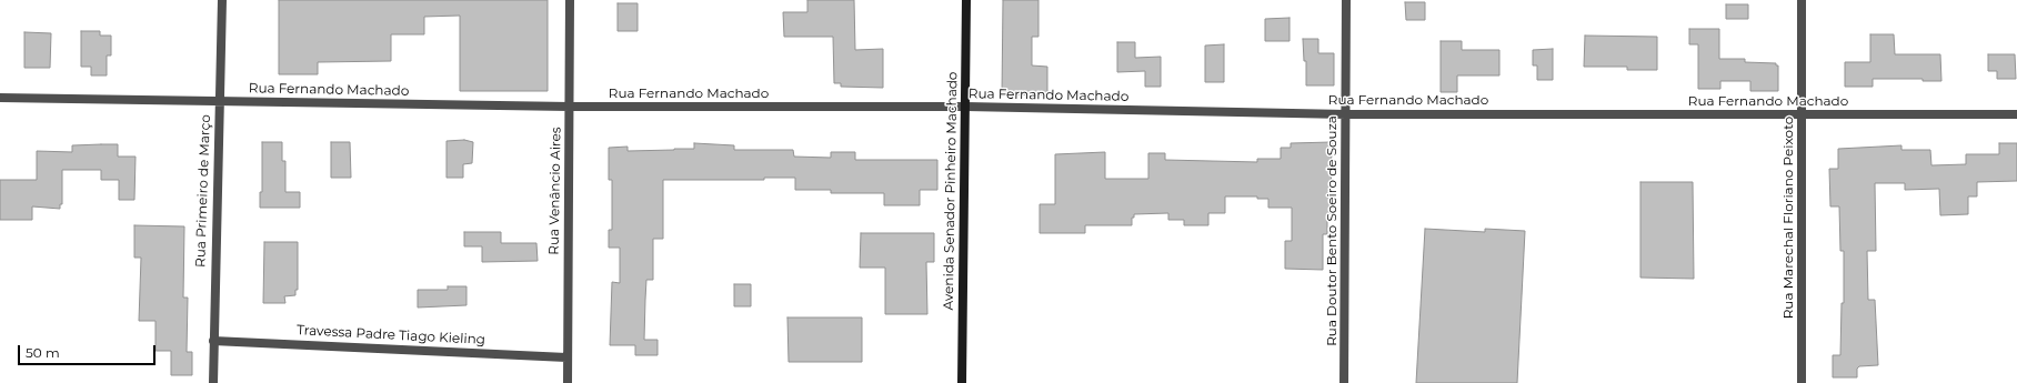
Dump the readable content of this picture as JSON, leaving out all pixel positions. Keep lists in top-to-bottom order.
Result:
{
  "streets": {
    "main road": ["Avenida Senador Pinheiro Machado"],
    "street": [
      "Rua Fernando Machado",
      "Rua Primeiro de Março",
      "Rua Venâncio Aires",
      "Rua Marechal Floriano Peixoto",
      "Rua Doutor Bento Soeiro de Souza",
      "Travessa Padre Tiago Kieling"
    ]
  },
  "crossings": [
    ["Rua Fernando Machado", "Rua Primeiro de Março"],
    ["Rua Fernando Machado", "Rua Venâncio Aires"],
    ["Rua Fernando Machado", "Avenida Senador Pinheiro Machado"],
    ["Rua Fernando Machado", "Rua Marechal Floriano Peixoto"],
    ["Rua Fernando Machado", "Rua Doutor Bento Soeiro de Souza"],
    ["Rua Primeiro de Março", "Travessa Padre Tiago Kieling"],
    ["Rua Venâncio Aires", "Travessa Padre Tiago Kieling"]
  ],
  "scale_bar": "50 m"
}
